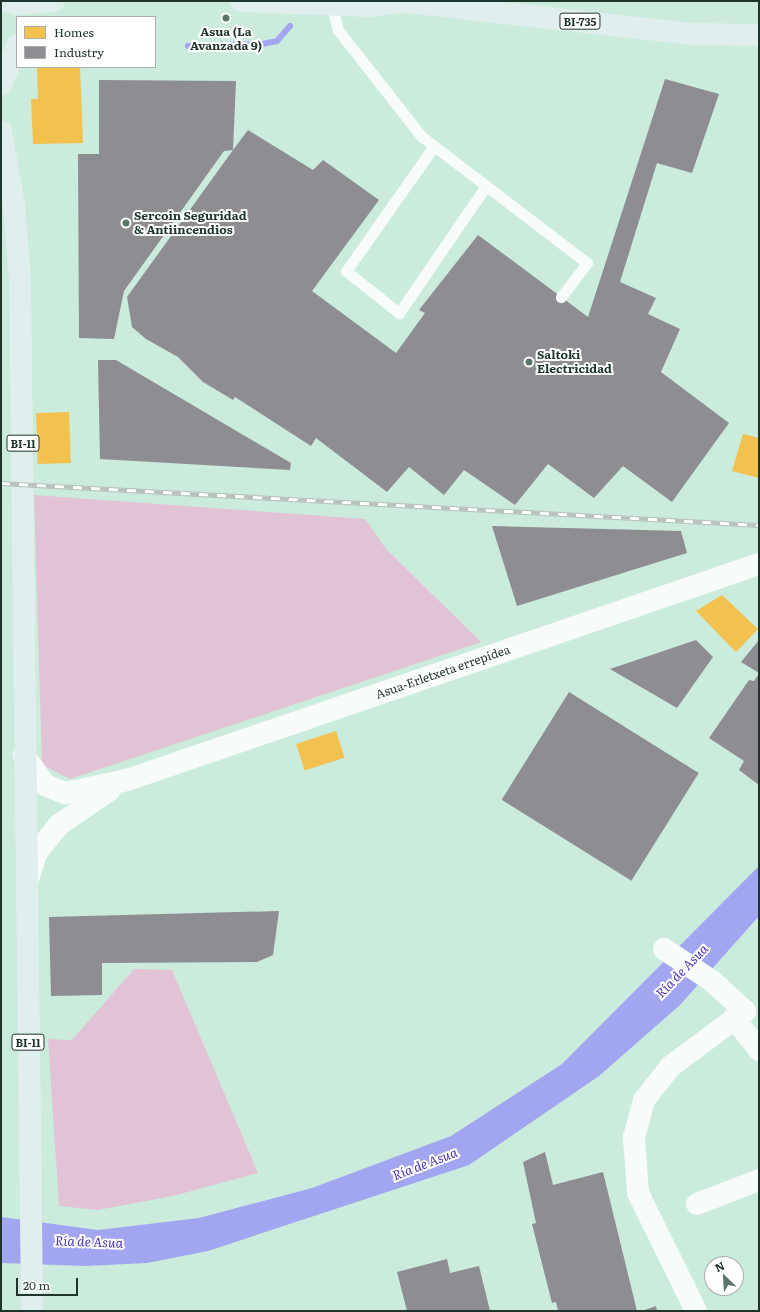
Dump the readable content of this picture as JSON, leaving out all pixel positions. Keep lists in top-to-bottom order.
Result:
{
  "streets": {
    "main road": ["BI-735", "BI-11"],
    "street": ["Asua-Erletxeta errepidea"]
  },
  "water": ["Ría de Asua"],
  "places": ["Asua (La Avanzada 9)", "Sercoin Seguridad & Antiincendios", "Saltoki Electricidad"],
  "legend": ["Homes", "Industry"],
  "scale_bar": "20 m",
  "north": "top left"
}
